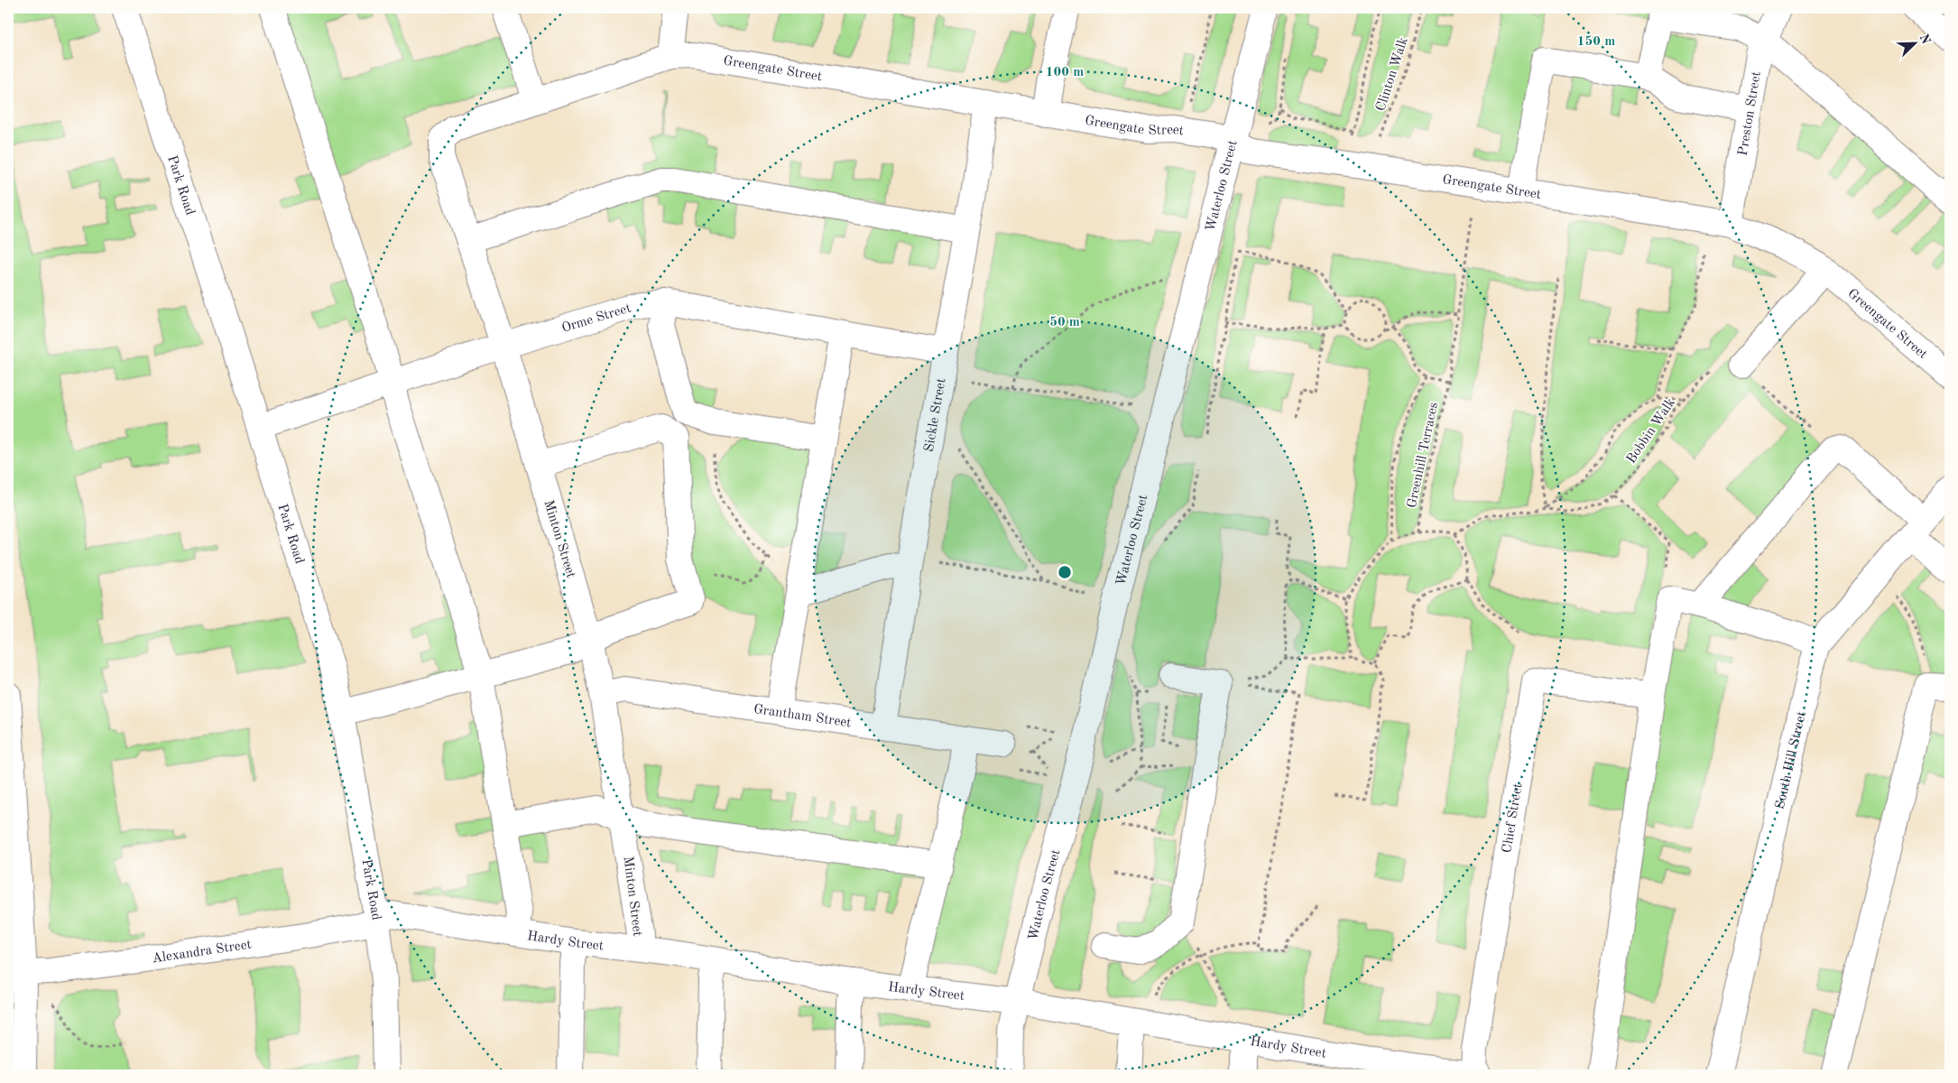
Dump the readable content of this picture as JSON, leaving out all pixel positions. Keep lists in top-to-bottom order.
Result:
{
  "streets": {
    "street": [
      "Greengate Street",
      "Preston Street",
      "Park Road",
      "Waterloo Street",
      "Orme Street",
      "Sickle Street",
      "Minton Street",
      "Grantham Street",
      "South Hill Street",
      "Chief Street",
      "Hardy Street",
      "Alexandra Street"
    ],
    "path": ["Clinton Walk", "Bobbin Walk", "Greenhill Terraces"]
  },
  "crossings": [
    ["Greengate Street", "Preston Street"],
    ["Greengate Street", "Waterloo Street"],
    ["Greengate Street", "Sickle Street"],
    ["Greengate Street", "Greenhill Terraces"],
    ["Greengate Street", "Minton Street"],
    ["Park Road", "Orme Street"],
    ["Park Road", "Hardy Street"],
    ["Park Road", "Alexandra Street"],
    ["Waterloo Street", "Hardy Street"],
    ["Orme Street", "Sickle Street"],
    ["Orme Street", "Minton Street"],
    ["Sickle Street", "Grantham Street"],
    ["Minton Street", "Grantham Street"],
    ["Minton Street", "Hardy Street"],
    ["Chief Street", "Hardy Street"],
    ["Hardy Street", "Alexandra Street"]
  ],
  "north": "top right",
  "rings": ["150 m", "100 m", "50 m"]
}
